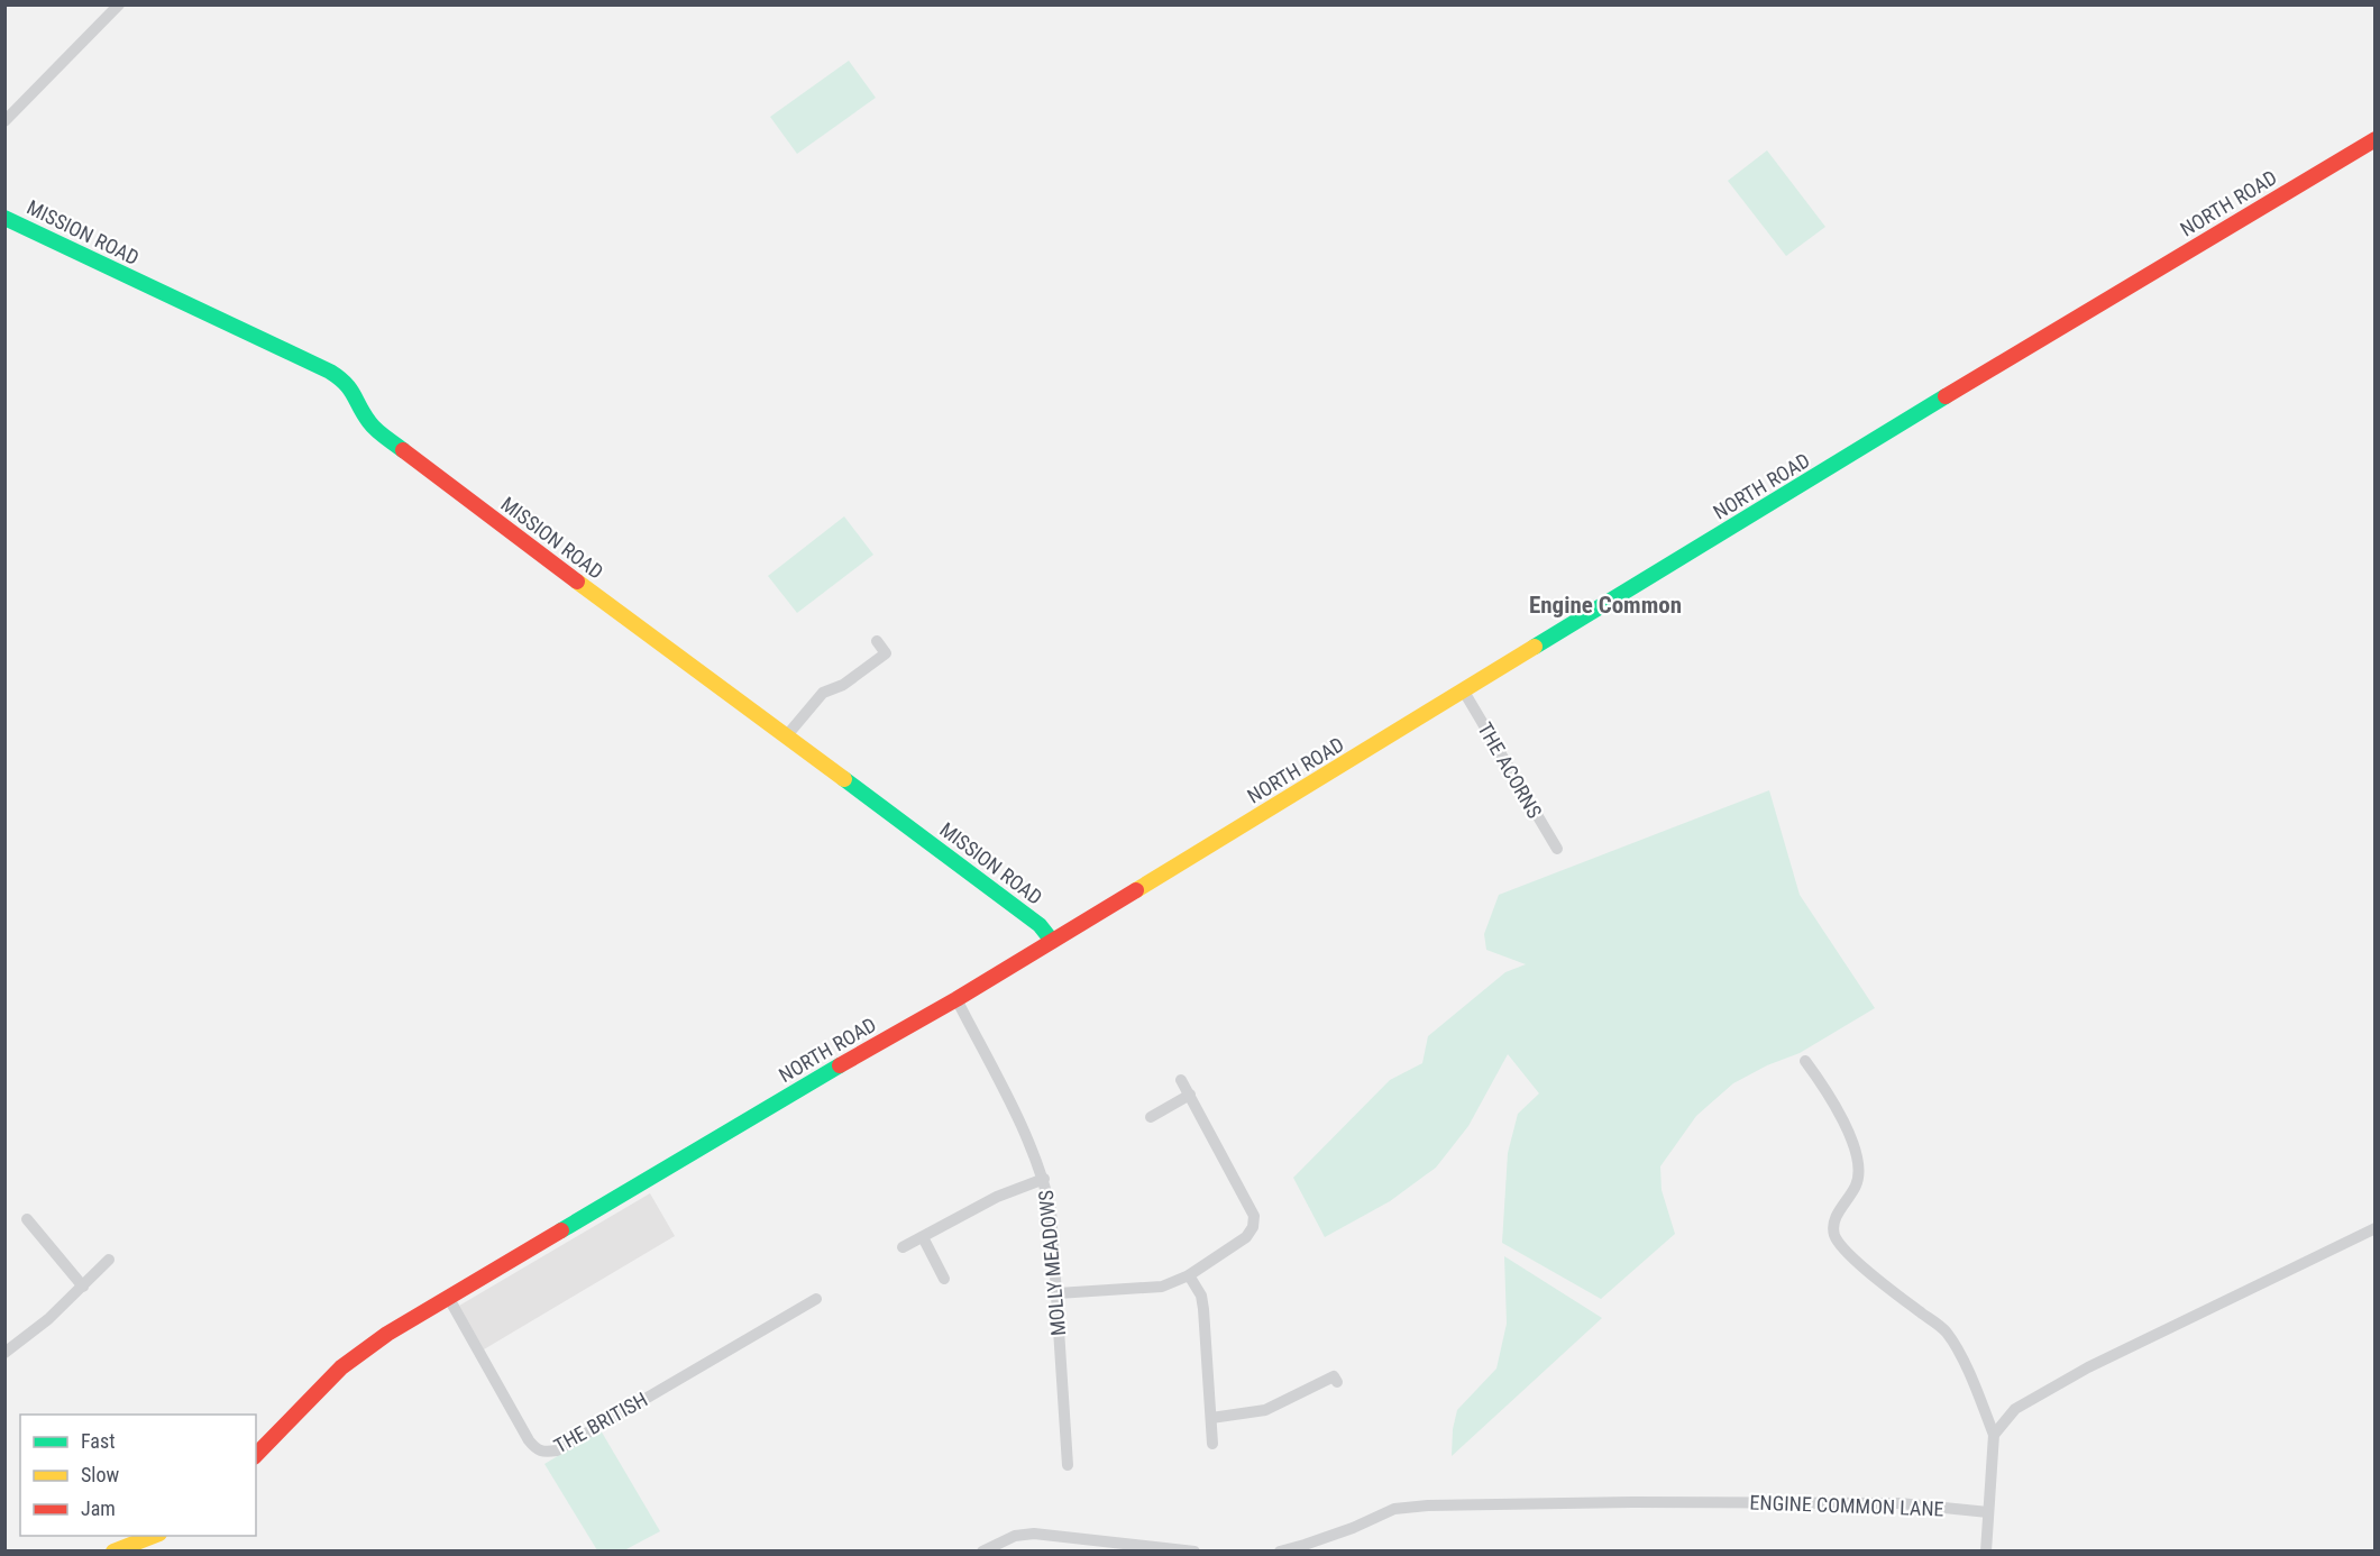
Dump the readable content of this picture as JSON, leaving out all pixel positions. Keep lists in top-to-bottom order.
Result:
{
  "streets": {
    "street": [
      "NORTH ROAD",
      "MISSION ROAD",
      "THE ACORNS",
      "MOLLY MEADOWS",
      "THE BRITISH",
      "ENGINE COMMON LANE"
    ]
  },
  "crossings": [
    ["NORTH ROAD", "MISSION ROAD"],
    ["NORTH ROAD", "THE ACORNS"],
    ["NORTH ROAD", "MOLLY MEADOWS"],
    ["NORTH ROAD", "THE BRITISH"]
  ],
  "districts": ["Engine Common"],
  "legend": ["Fast", "Slow", "Jam"]
}
